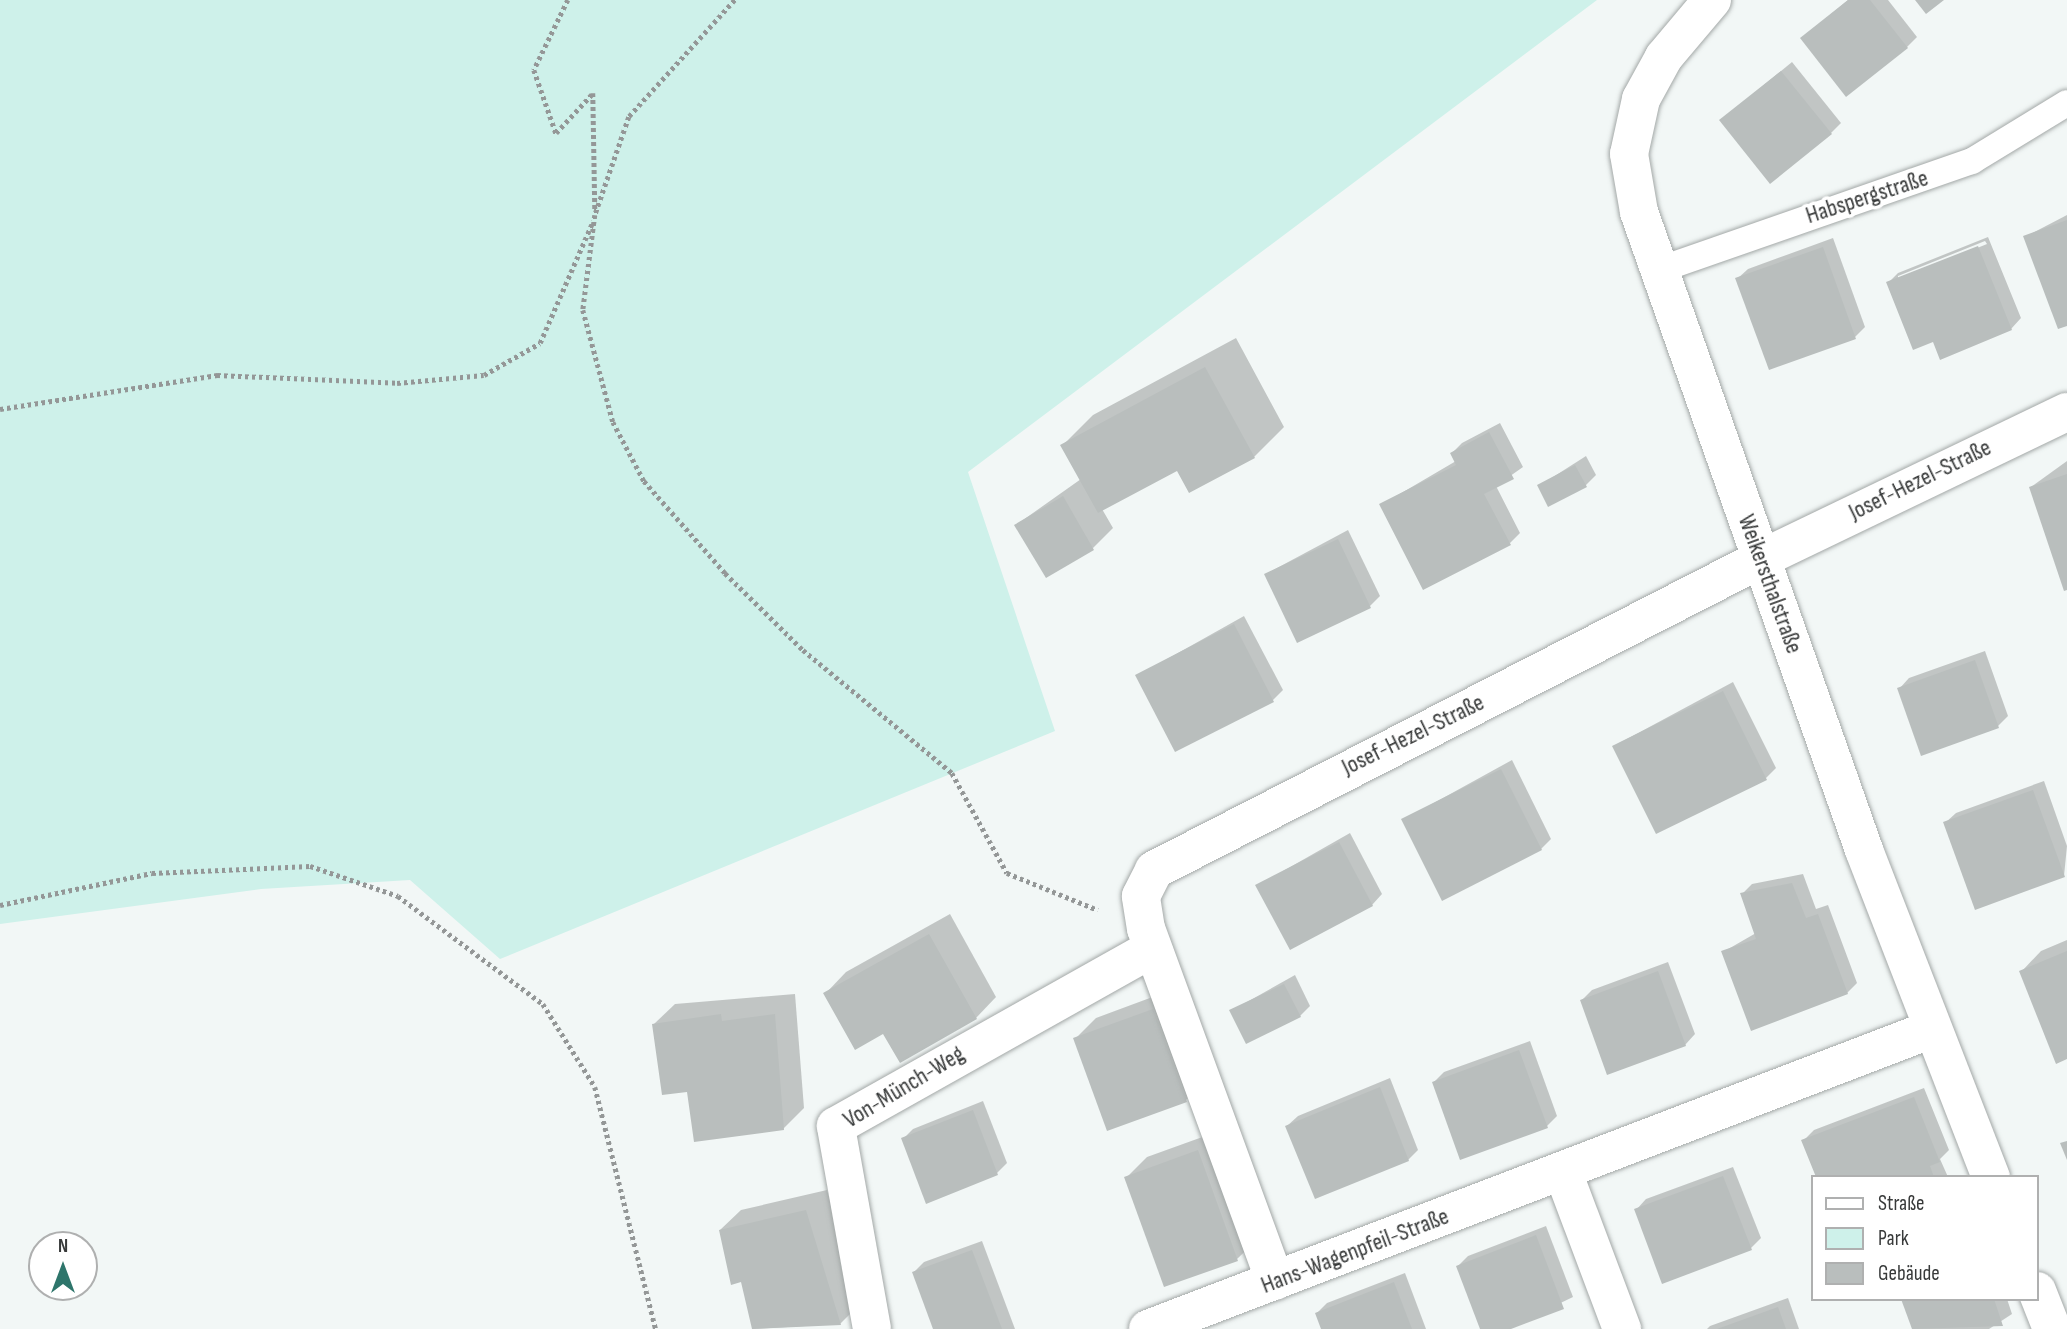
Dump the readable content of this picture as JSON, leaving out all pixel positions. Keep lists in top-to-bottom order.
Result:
{
  "streets": {
    "street": [
      "Josef-Hezel-Straße",
      "Weikersthalstraße",
      "Von-Münch-Weg",
      "Hans-Wagenpfeil-Straße"
    ],
    "lane": ["Habspergstraße"]
  },
  "crossings": [
    ["Habspergstraße", "Weikersthalstraße"],
    ["Josef-Hezel-Straße", "Weikersthalstraße"],
    ["Josef-Hezel-Straße", "Von-Münch-Weg"],
    ["Josef-Hezel-Straße", "Hans-Wagenpfeil-Straße"],
    ["Weikersthalstraße", "Hans-Wagenpfeil-Straße"]
  ],
  "legend": ["Straße", "Park", "Gebäude"],
  "north": "top"
}
